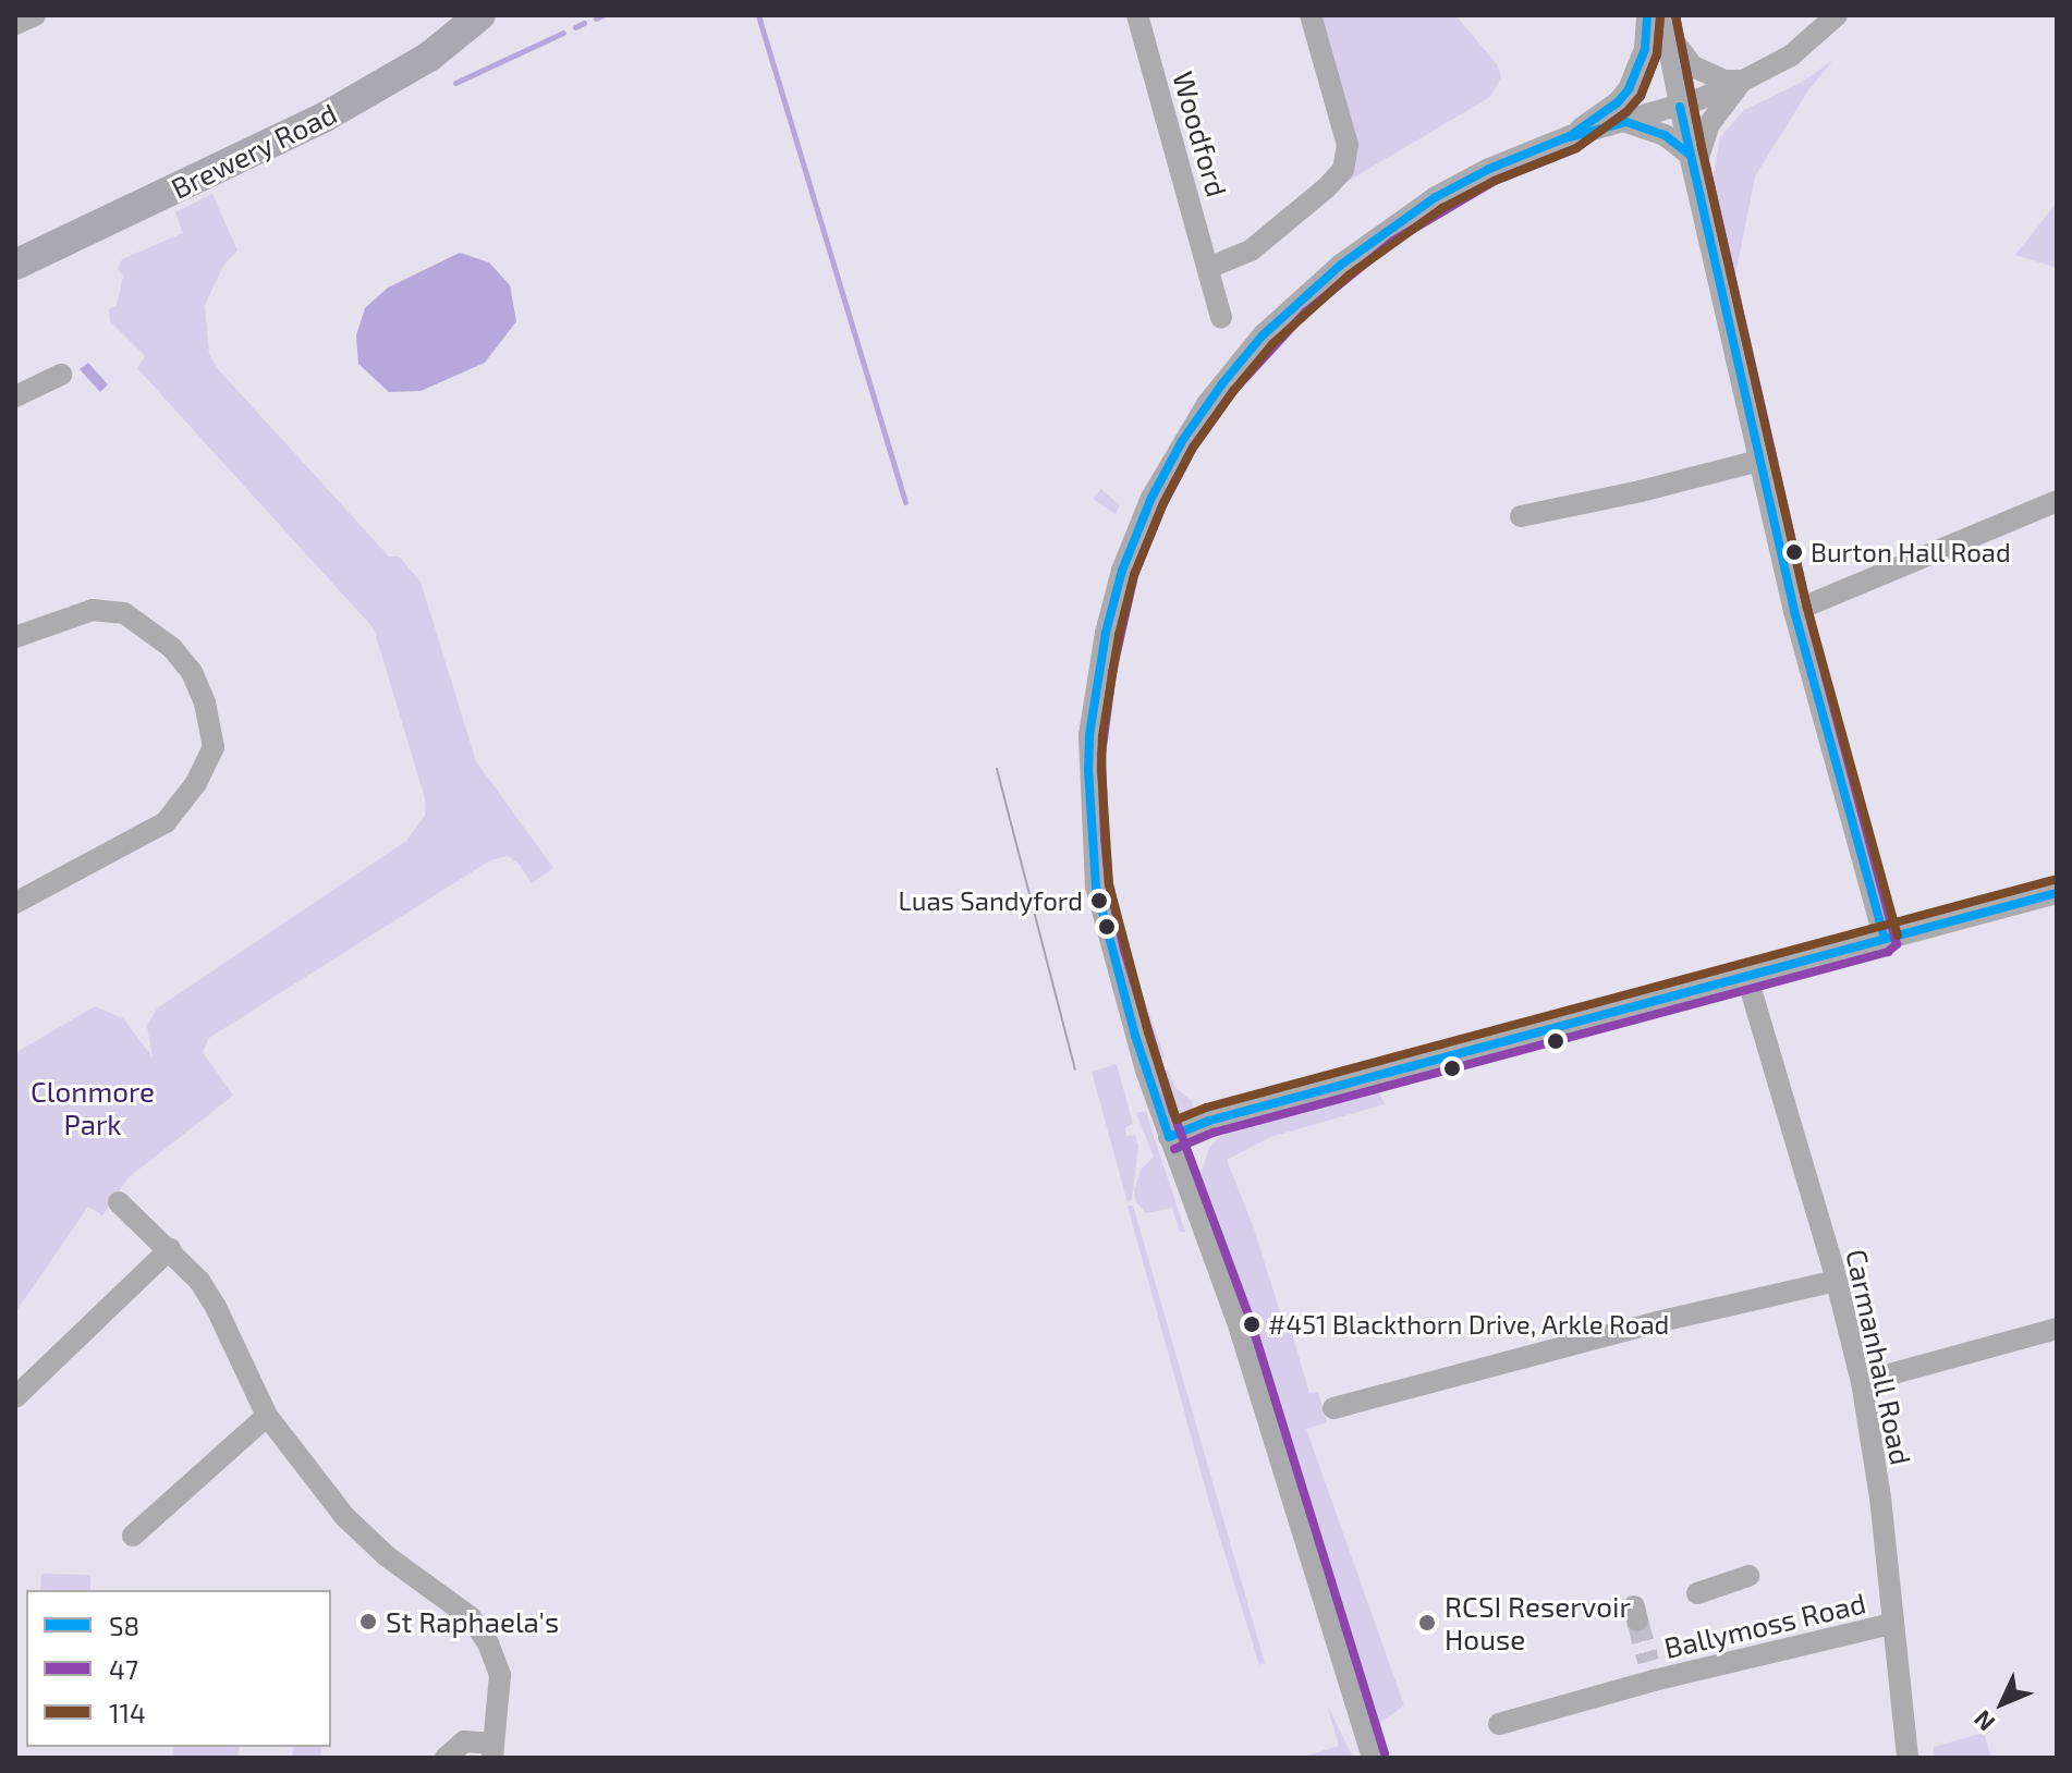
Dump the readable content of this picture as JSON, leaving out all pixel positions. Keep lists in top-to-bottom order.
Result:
{
  "streets": {
    "highway": ["Brewery Road"],
    "street": ["Woodford", "Carmanhall Road", "Ballymoss Road"]
  },
  "crossings": [
    ["Carmanhall Road", "Ballymoss Road"]
  ],
  "parks": ["Clonmore Park"],
  "places": [
    "Burton Hall Road",
    "Luas Sandyford",
    "#451 Blackthorn Drive, Arkle Road",
    "St Raphaela's",
    "RCSI Reservoir House"
  ],
  "lines": ["transit line S8", "transit line 47", "transit line 114"],
  "legend": ["S8", "47", "114"],
  "north": "bottom left"
}
